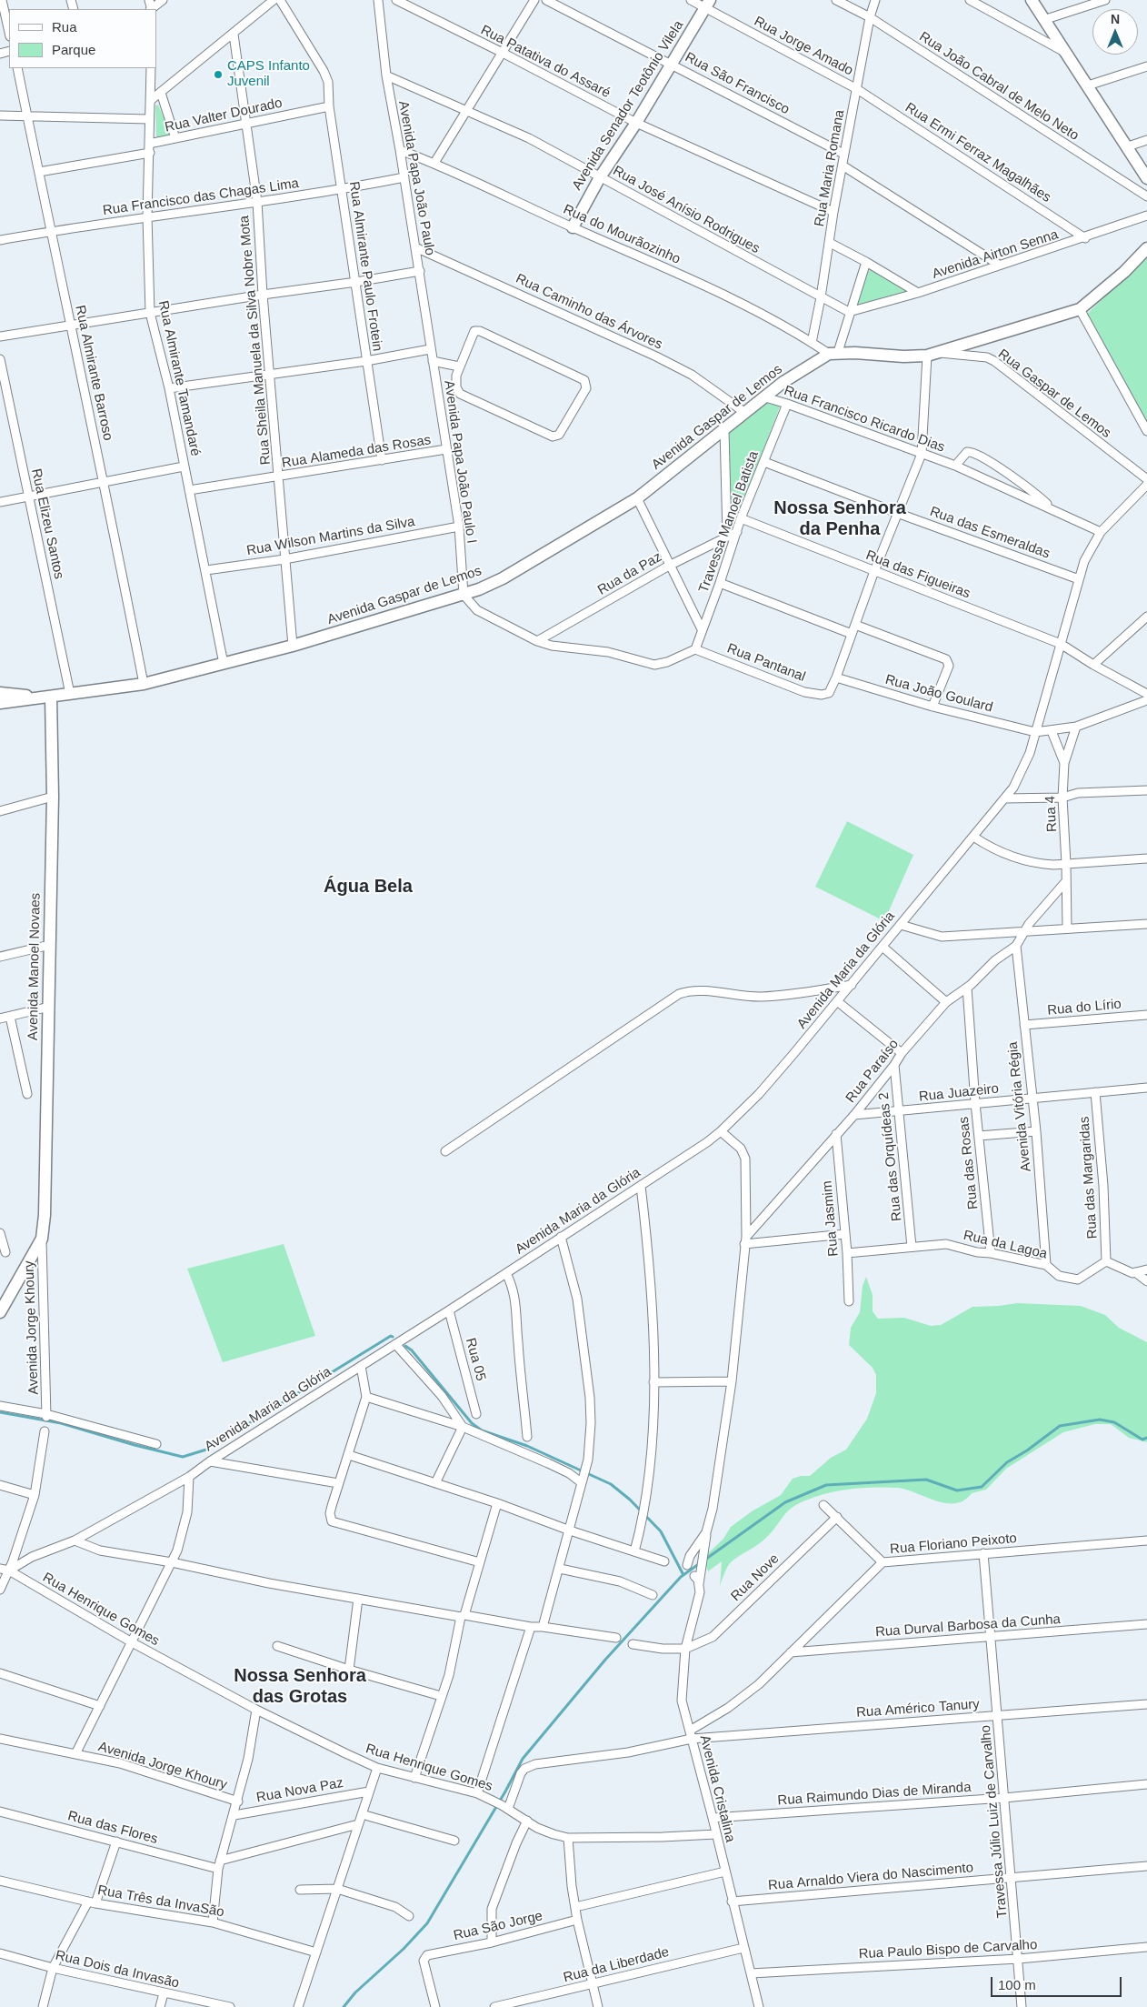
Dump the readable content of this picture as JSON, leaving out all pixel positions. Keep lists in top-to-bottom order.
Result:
{
  "streets": {
    "street": [
      "Rua Jorge Amado",
      "Rua Patativa do Assaré",
      "Rua São Francisco",
      "Rua João Cabral de Melo Neto",
      "Avenida Senador Teotônio Vilela",
      "Rua Valter Dourado",
      "Rua Ermi Ferraz Magalhães",
      "Rua Maria Romana",
      "Avenida Papa João Paulo",
      "Rua Francisco das Chagas Lima",
      "Rua José Anísio Rodrigues",
      "Rua do Mourãozinho",
      "Avenida Airton Senna",
      "Rua Almirante Paulo Frotein",
      "Rua Caminho das Árvores",
      "Rua Sheila Manuela da Silva Nobre Mota",
      "Rua Almirante Barroso",
      "Rua Almirante Tamandaré",
      "Rua Gaspar de Lemos",
      "Avenida Gaspar de Lemos",
      "Rua Francisco Ricardo Dias",
      "Rua Alameda das Rosas",
      "Avenida Papa João Paulo I",
      "Travessa Manoel Batista",
      "Rua Elizeu Santos",
      "Rua das Esmeraldas",
      "Rua Wilson Martins da Silva",
      "Rua da Paz",
      "Rua das Figueiras",
      "Rua Pantanal",
      "Rua João Goulard",
      "Rua 4",
      "Avenida Manoel Novaes",
      "Avenida Maria da Glória",
      "Rua do Lírio",
      "Rua Paraíso",
      "Rua Juazeiro",
      "Avenida Vitória Régia",
      "Rua das Orquídeas 2",
      "Rua das Rosas",
      "Rua das Margaridas",
      "Rua Jasmim",
      "Rua da Lagoa",
      "Avenida Jorge Khoury",
      "Rua 05",
      "Rua Floriano Peixoto",
      "Rua Nove",
      "Rua Henrique Gomes",
      "Rua Durval Barbosa da Cunha",
      "Rua Américo Tanury",
      "Avenida Cristalina",
      "Rua Nova Paz",
      "Rua Raimundo Dias de Miranda",
      "Travessa Júlio Luiz de Carvalho",
      "Rua das Flores",
      "Rua Arnaldo Viera do Nascimento",
      "Rua Três da InvaSão",
      "Rua São Jorge",
      "Rua Paulo Bispo de Carvalho",
      "Rua da Liberdade",
      "Rua Dois da Invasão"
    ]
  },
  "crossings": [
    ["Rua Jorge Amado", "Avenida Senador Teotônio Vilela"],
    ["Rua Jorge Amado", "Rua Ermi Ferraz Magalhães"],
    ["Rua Jorge Amado", "Rua Maria Romana"],
    ["Rua Patativa do Assaré", "Avenida Senador Teotônio Vilela"],
    ["Rua Patativa do Assaré", "Rua Maria Romana"],
    ["Rua São Francisco", "Avenida Senador Teotônio Vilela"],
    ["Rua São Francisco", "Rua Maria Romana"],
    ["Rua João Cabral de Melo Neto", "Rua Maria Romana"],
    ["Avenida Senador Teotônio Vilela", "Rua José Anísio Rodrigues"],
    ["Avenida Senador Teotônio Vilela", "Rua do Mourãozinho"],
    ["Rua Valter Dourado", "Rua Almirante Paulo Frotein"],
    ["Rua Valter Dourado", "Rua Sheila Manuela da Silva Nobre Mota"],
    ["Rua Valter Dourado", "Rua Almirante Tamandaré"],
    ["Rua Ermi Ferraz Magalhães", "Rua Maria Romana"],
    ["Rua Ermi Ferraz Magalhães", "Avenida Airton Senna"],
    ["Rua Maria Romana", "Rua José Anísio Rodrigues"],
    ["Rua Maria Romana", "Rua do Mourãozinho"],
    ["Avenida Papa João Paulo", "Rua Francisco das Chagas Lima"],
    ["Avenida Papa João Paulo", "Rua José Anísio Rodrigues"],
    ["Avenida Papa João Paulo", "Rua do Mourãozinho"],
    ["Avenida Papa João Paulo", "Rua Caminho das Árvores"],
    ["Avenida Papa João Paulo", "Avenida Papa João Paulo I"],
    ["Rua Francisco das Chagas Lima", "Rua Almirante Paulo Frotein"],
    ["Rua Francisco das Chagas Lima", "Rua Sheila Manuela da Silva Nobre Mota"],
    ["Rua Francisco das Chagas Lima", "Rua Almirante Barroso"],
    ["Rua Francisco das Chagas Lima", "Rua Almirante Tamandaré"],
    ["Rua José Anísio Rodrigues", "Avenida Airton Senna"],
    ["Rua do Mourãozinho", "Avenida Gaspar de Lemos"],
    ["Rua Almirante Paulo Frotein", "Rua Alameda das Rosas"],
    ["Rua Caminho das Árvores", "Avenida Gaspar de Lemos"],
    ["Rua Sheila Manuela da Silva Nobre Mota", "Avenida Gaspar de Lemos"],
    ["Rua Sheila Manuela da Silva Nobre Mota", "Rua Alameda das Rosas"],
    ["Rua Sheila Manuela da Silva Nobre Mota", "Rua Wilson Martins da Silva"],
    ["Rua Almirante Barroso", "Avenida Gaspar de Lemos"],
    ["Rua Almirante Tamandaré", "Avenida Gaspar de Lemos"],
    ["Rua Almirante Tamandaré", "Rua Alameda das Rosas"],
    ["Rua Almirante Tamandaré", "Rua Wilson Martins da Silva"],
    ["Avenida Gaspar de Lemos", "Rua Francisco Ricardo Dias"],
    ["Avenida Gaspar de Lemos", "Avenida Papa João Paulo I"],
    ["Avenida Gaspar de Lemos", "Rua Elizeu Santos"],
    ["Avenida Gaspar de Lemos", "Avenida Manoel Novaes"],
    ["Rua Francisco Ricardo Dias", "Travessa Manoel Batista"],
    ["Rua Francisco Ricardo Dias", "Avenida Maria da Glória"],
    ["Rua Alameda das Rosas", "Avenida Papa João Paulo I"],
    ["Avenida Papa João Paulo I", "Rua Wilson Martins da Silva"],
    ["Travessa Manoel Batista", "Rua das Esmeraldas"],
    ["Travessa Manoel Batista", "Rua da Paz"],
    ["Travessa Manoel Batista", "Rua das Figueiras"],
    ["Travessa Manoel Batista", "Rua Pantanal"],
    ["Rua das Esmeraldas", "Avenida Maria da Glória"],
    ["Rua das Figueiras", "Avenida Maria da Glória"],
    ["Rua Pantanal", "Rua João Goulard"],
    ["Rua João Goulard", "Rua 4"],
    ["Rua João Goulard", "Avenida Maria da Glória"],
    ["Avenida Manoel Novaes", "Avenida Jorge Khoury"],
    ["Avenida Maria da Glória", "Rua 05"],
    ["Avenida Maria da Glória", "Rua Henrique Gomes"],
    ["Rua do Lírio", "Avenida Vitória Régia"],
    ["Rua Paraíso", "Rua Juazeiro"],
    ["Rua Paraíso", "Avenida Vitória Régia"],
    ["Rua Paraíso", "Rua das Orquídeas 2"],
    ["Rua Paraíso", "Rua das Rosas"],
    ["Rua Paraíso", "Rua Jasmim"],
    ["Rua Juazeiro", "Avenida Vitória Régia"],
    ["Rua Juazeiro", "Rua das Orquídeas 2"],
    ["Rua Juazeiro", "Rua das Rosas"],
    ["Rua Juazeiro", "Rua das Margaridas"],
    ["Avenida Vitória Régia", "Rua da Lagoa"],
    ["Rua das Orquídeas 2", "Rua da Lagoa"],
    ["Rua das Rosas", "Rua da Lagoa"],
    ["Rua das Margaridas", "Rua da Lagoa"],
    ["Rua Jasmim", "Rua da Lagoa"],
    ["Rua Floriano Peixoto", "Rua Durval Barbosa da Cunha"],
    ["Rua Floriano Peixoto", "Rua Américo Tanury"],
    ["Rua Floriano Peixoto", "Avenida Cristalina"],
    ["Rua Floriano Peixoto", "Travessa Júlio Luiz de Carvalho"],
    ["Rua Nove", "Avenida Cristalina"],
    ["Rua Henrique Gomes", "Avenida Cristalina"],
    ["Rua Durval Barbosa da Cunha", "Travessa Júlio Luiz de Carvalho"],
    ["Rua Américo Tanury", "Avenida Cristalina"],
    ["Rua Américo Tanury", "Travessa Júlio Luiz de Carvalho"],
    ["Avenida Cristalina", "Rua Raimundo Dias de Miranda"],
    ["Avenida Cristalina", "Rua Arnaldo Viera do Nascimento"],
    ["Avenida Cristalina", "Rua Paulo Bispo de Carvalho"],
    ["Avenida Cristalina", "Rua da Liberdade"],
    ["Rua Raimundo Dias de Miranda", "Travessa Júlio Luiz de Carvalho"],
    ["Travessa Júlio Luiz de Carvalho", "Rua Arnaldo Viera do Nascimento"],
    ["Travessa Júlio Luiz de Carvalho", "Rua Paulo Bispo de Carvalho"]
  ],
  "districts": ["Nossa Senhora da Penha", "Água Bela", "Nossa Senhora das Grotas"],
  "places": ["CAPS Infanto Juvenil"],
  "legend": ["Rua", "Parque"],
  "scale_bar": "100 m",
  "north": "top"
}
